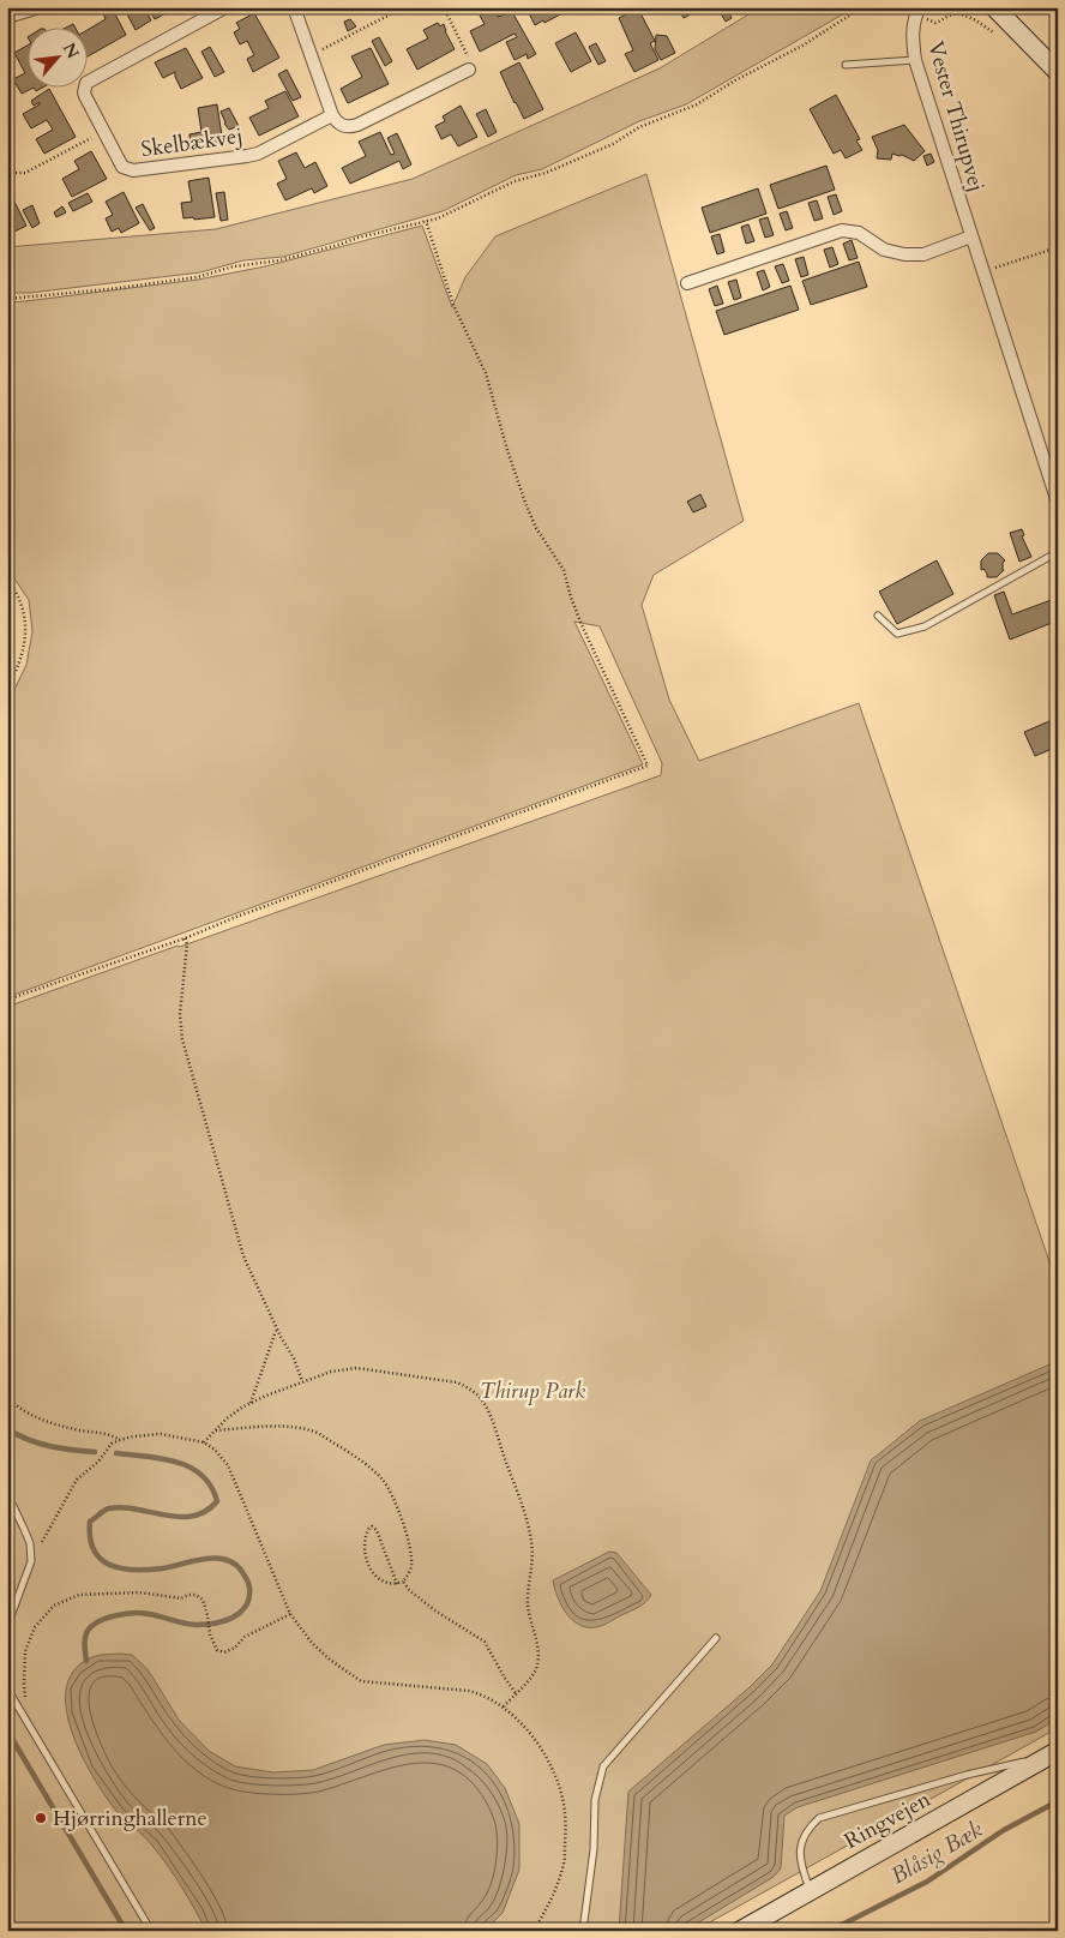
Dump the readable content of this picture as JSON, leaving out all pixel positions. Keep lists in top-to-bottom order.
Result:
{
  "streets": {
    "main road": ["Ringvejen"],
    "street": ["Vester Thirupvej", "Skelbækvej"]
  },
  "water": ["Blåsig Bæk"],
  "parks": ["Thirup Park"],
  "places": ["Hjørringhallerne"],
  "north": "top right"
}
